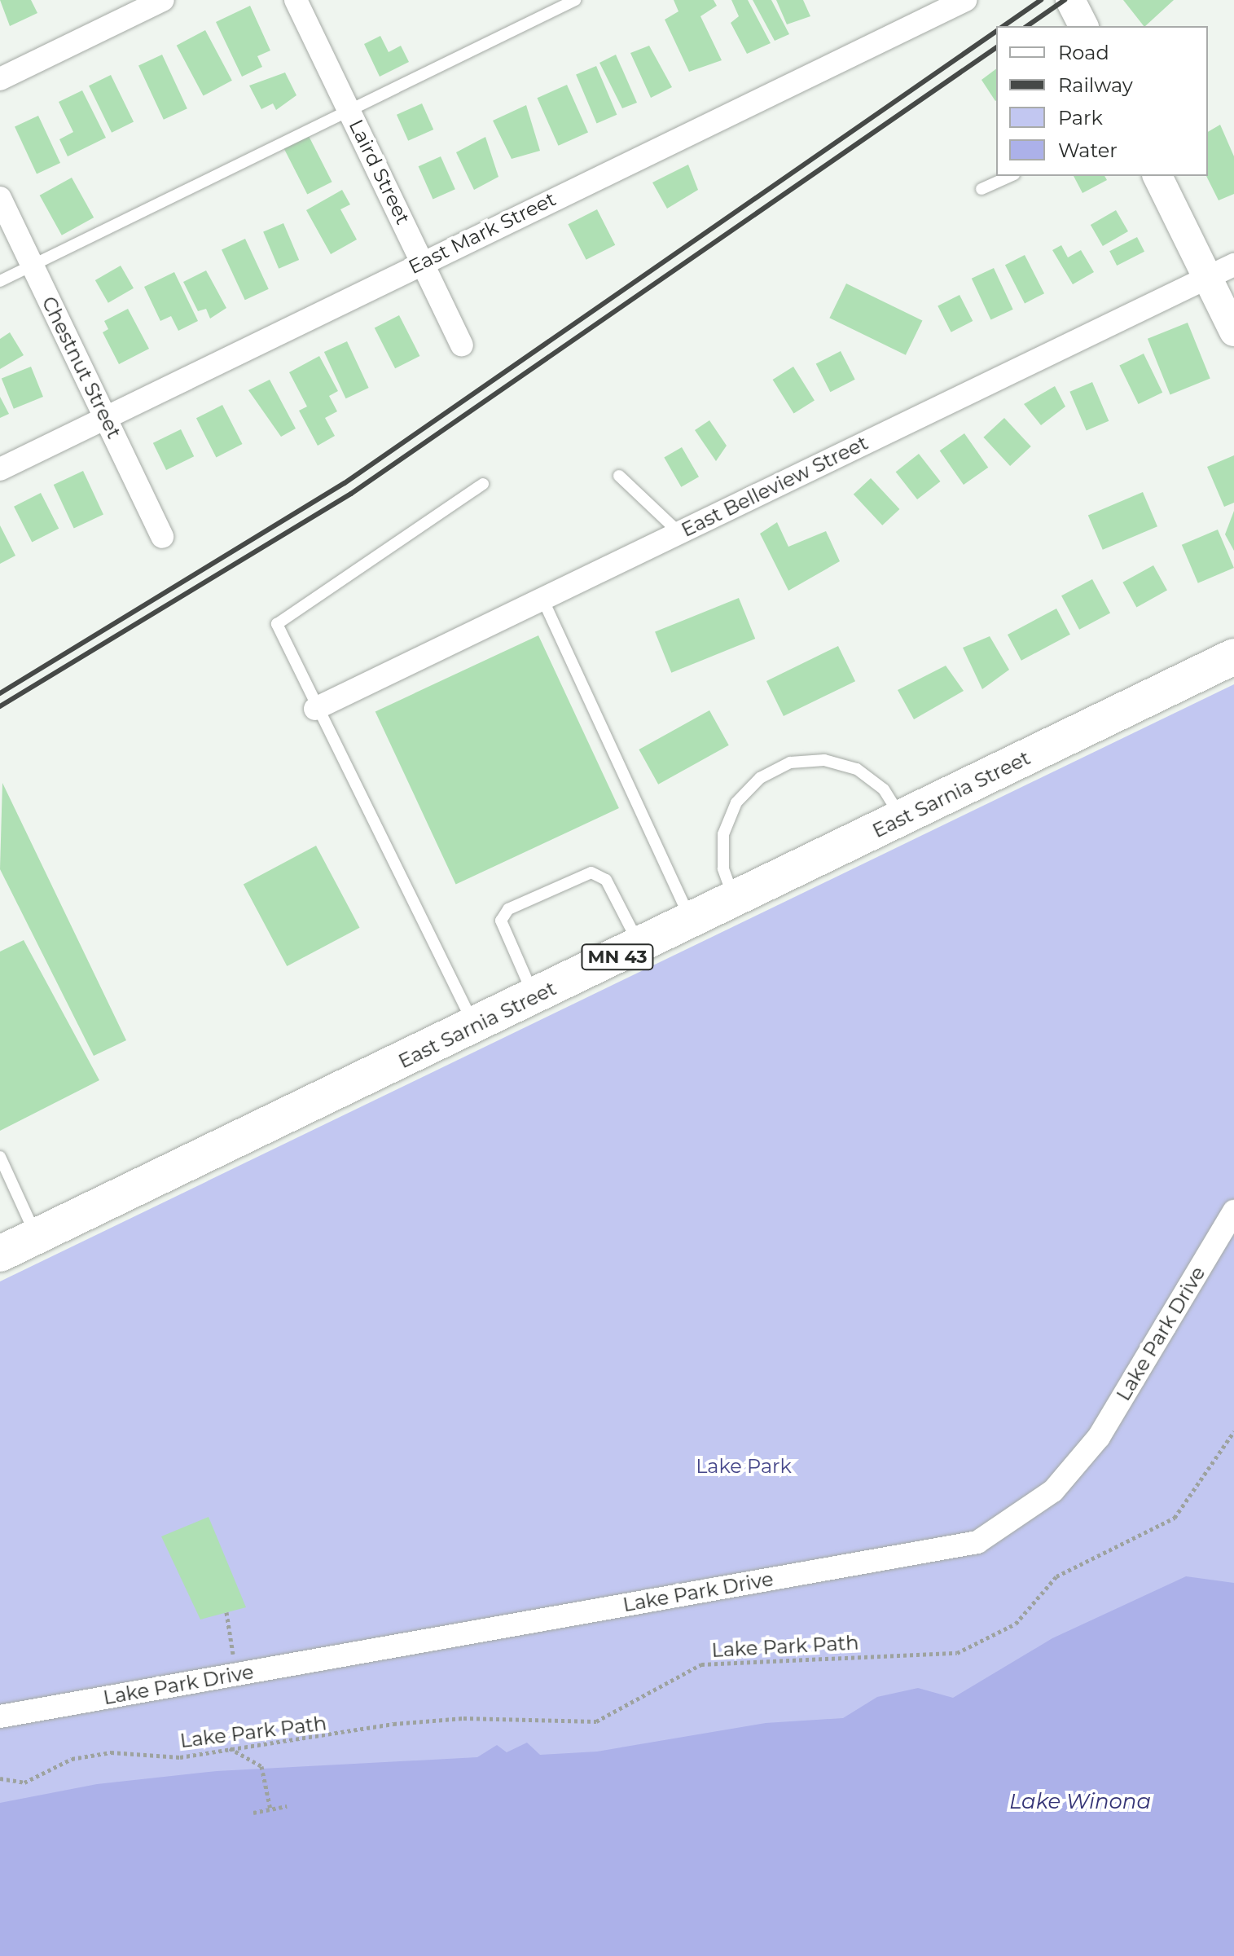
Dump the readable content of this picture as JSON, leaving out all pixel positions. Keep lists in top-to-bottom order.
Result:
{
  "streets": {
    "main road": ["East Sarnia Street", "MN 43"],
    "street": [
      "Laird Street",
      "East Mark Street",
      "Chestnut Street",
      "East Belleview Street",
      "Lake Park Drive"
    ],
    "path": ["Lake Park Path"]
  },
  "crossings": [
    ["Laird Street", "East Mark Street"],
    ["East Mark Street", "Chestnut Street"]
  ],
  "water": ["Lake Winona"],
  "parks": ["Lake Park"],
  "legend": [
    "Road",
    "Railway",
    "Park",
    "Water"
  ]
}
